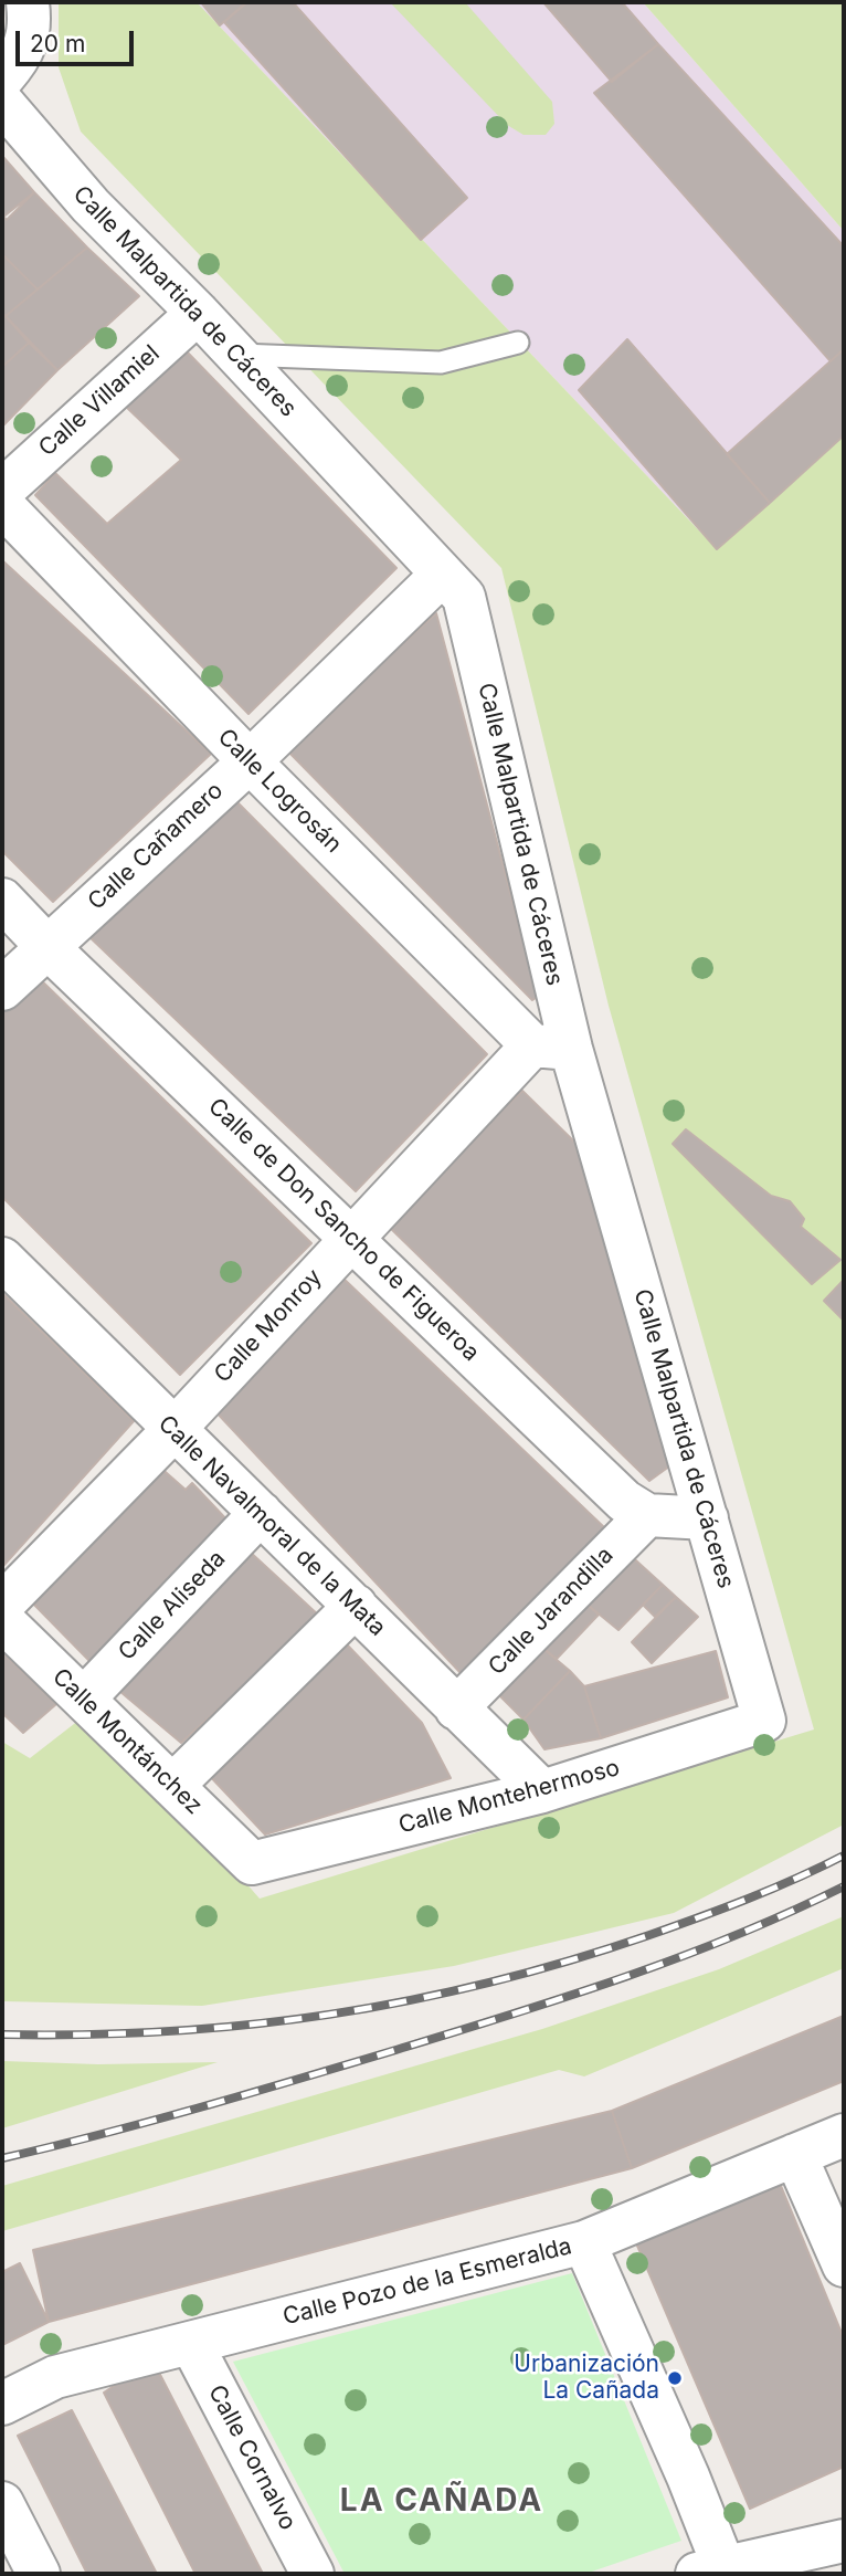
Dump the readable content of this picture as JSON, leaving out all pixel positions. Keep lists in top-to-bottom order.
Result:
{
  "streets": {
    "street": [
      "Calle Malpartida de Cáceres",
      "Calle Villamiel",
      "Calle Logrosán",
      "Calle Cañamero",
      "Calle de Don Sancho de Figueroa",
      "Calle Monroy",
      "Calle Navalmoral de la Mata",
      "Calle Aliseda",
      "Calle Jarandilla",
      "Calle Montánchez",
      "Calle Montehermoso",
      "Calle Pozo de la Esmeralda",
      "Calle Cornalvo"
    ]
  },
  "crossings": [
    ["Calle Malpartida de Cáceres", "Calle Villamiel"],
    ["Calle Malpartida de Cáceres", "Calle Logrosán"],
    ["Calle Malpartida de Cáceres", "Calle Cañamero"],
    ["Calle Malpartida de Cáceres", "Calle Monroy"],
    ["Calle Malpartida de Cáceres", "Calle Montehermoso"],
    ["Calle Logrosán", "Calle Cañamero"],
    ["Calle Logrosán", "Calle Monroy"],
    ["Calle Cañamero", "Calle de Don Sancho de Figueroa"],
    ["Calle de Don Sancho de Figueroa", "Calle Monroy"],
    ["Calle de Don Sancho de Figueroa", "Calle Jarandilla"],
    ["Calle Monroy", "Calle Navalmoral de la Mata"],
    ["Calle Navalmoral de la Mata", "Calle Aliseda"],
    ["Calle Navalmoral de la Mata", "Calle Jarandilla"],
    ["Calle Navalmoral de la Mata", "Calle Montehermoso"],
    ["Calle Aliseda", "Calle Montánchez"],
    ["Calle Montánchez", "Calle Montehermoso"],
    ["Calle Pozo de la Esmeralda", "Calle Cornalvo"]
  ],
  "districts": ["LA CAÑADA"],
  "places": ["Urbanización La Cañada"],
  "scale_bar": "20 m"
}
